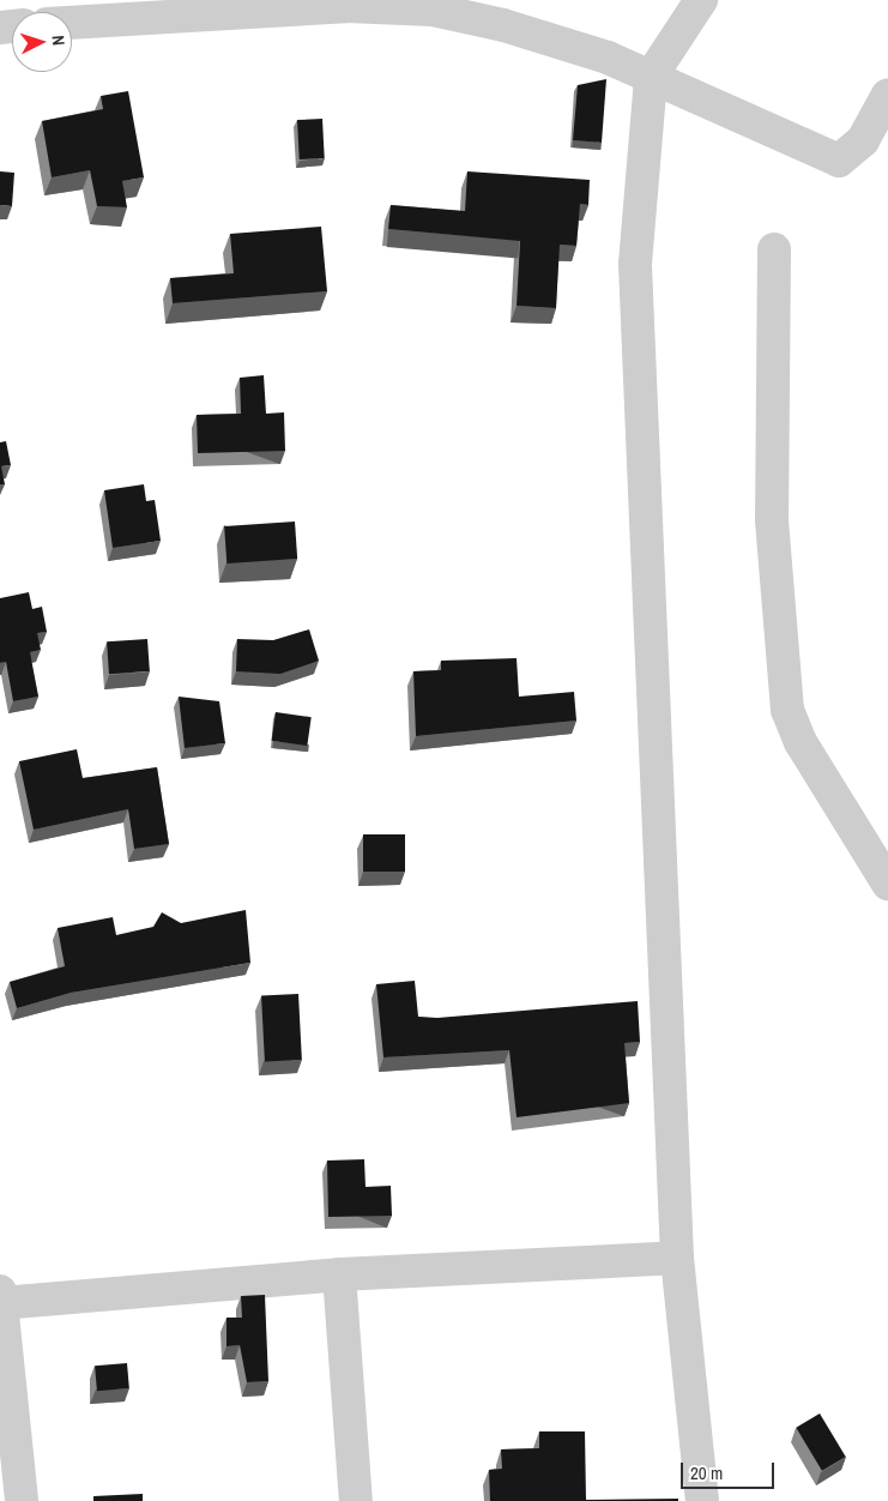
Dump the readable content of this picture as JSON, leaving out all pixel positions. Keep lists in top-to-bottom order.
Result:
{
  "scale_bar": "20 m",
  "north": "right"
}
